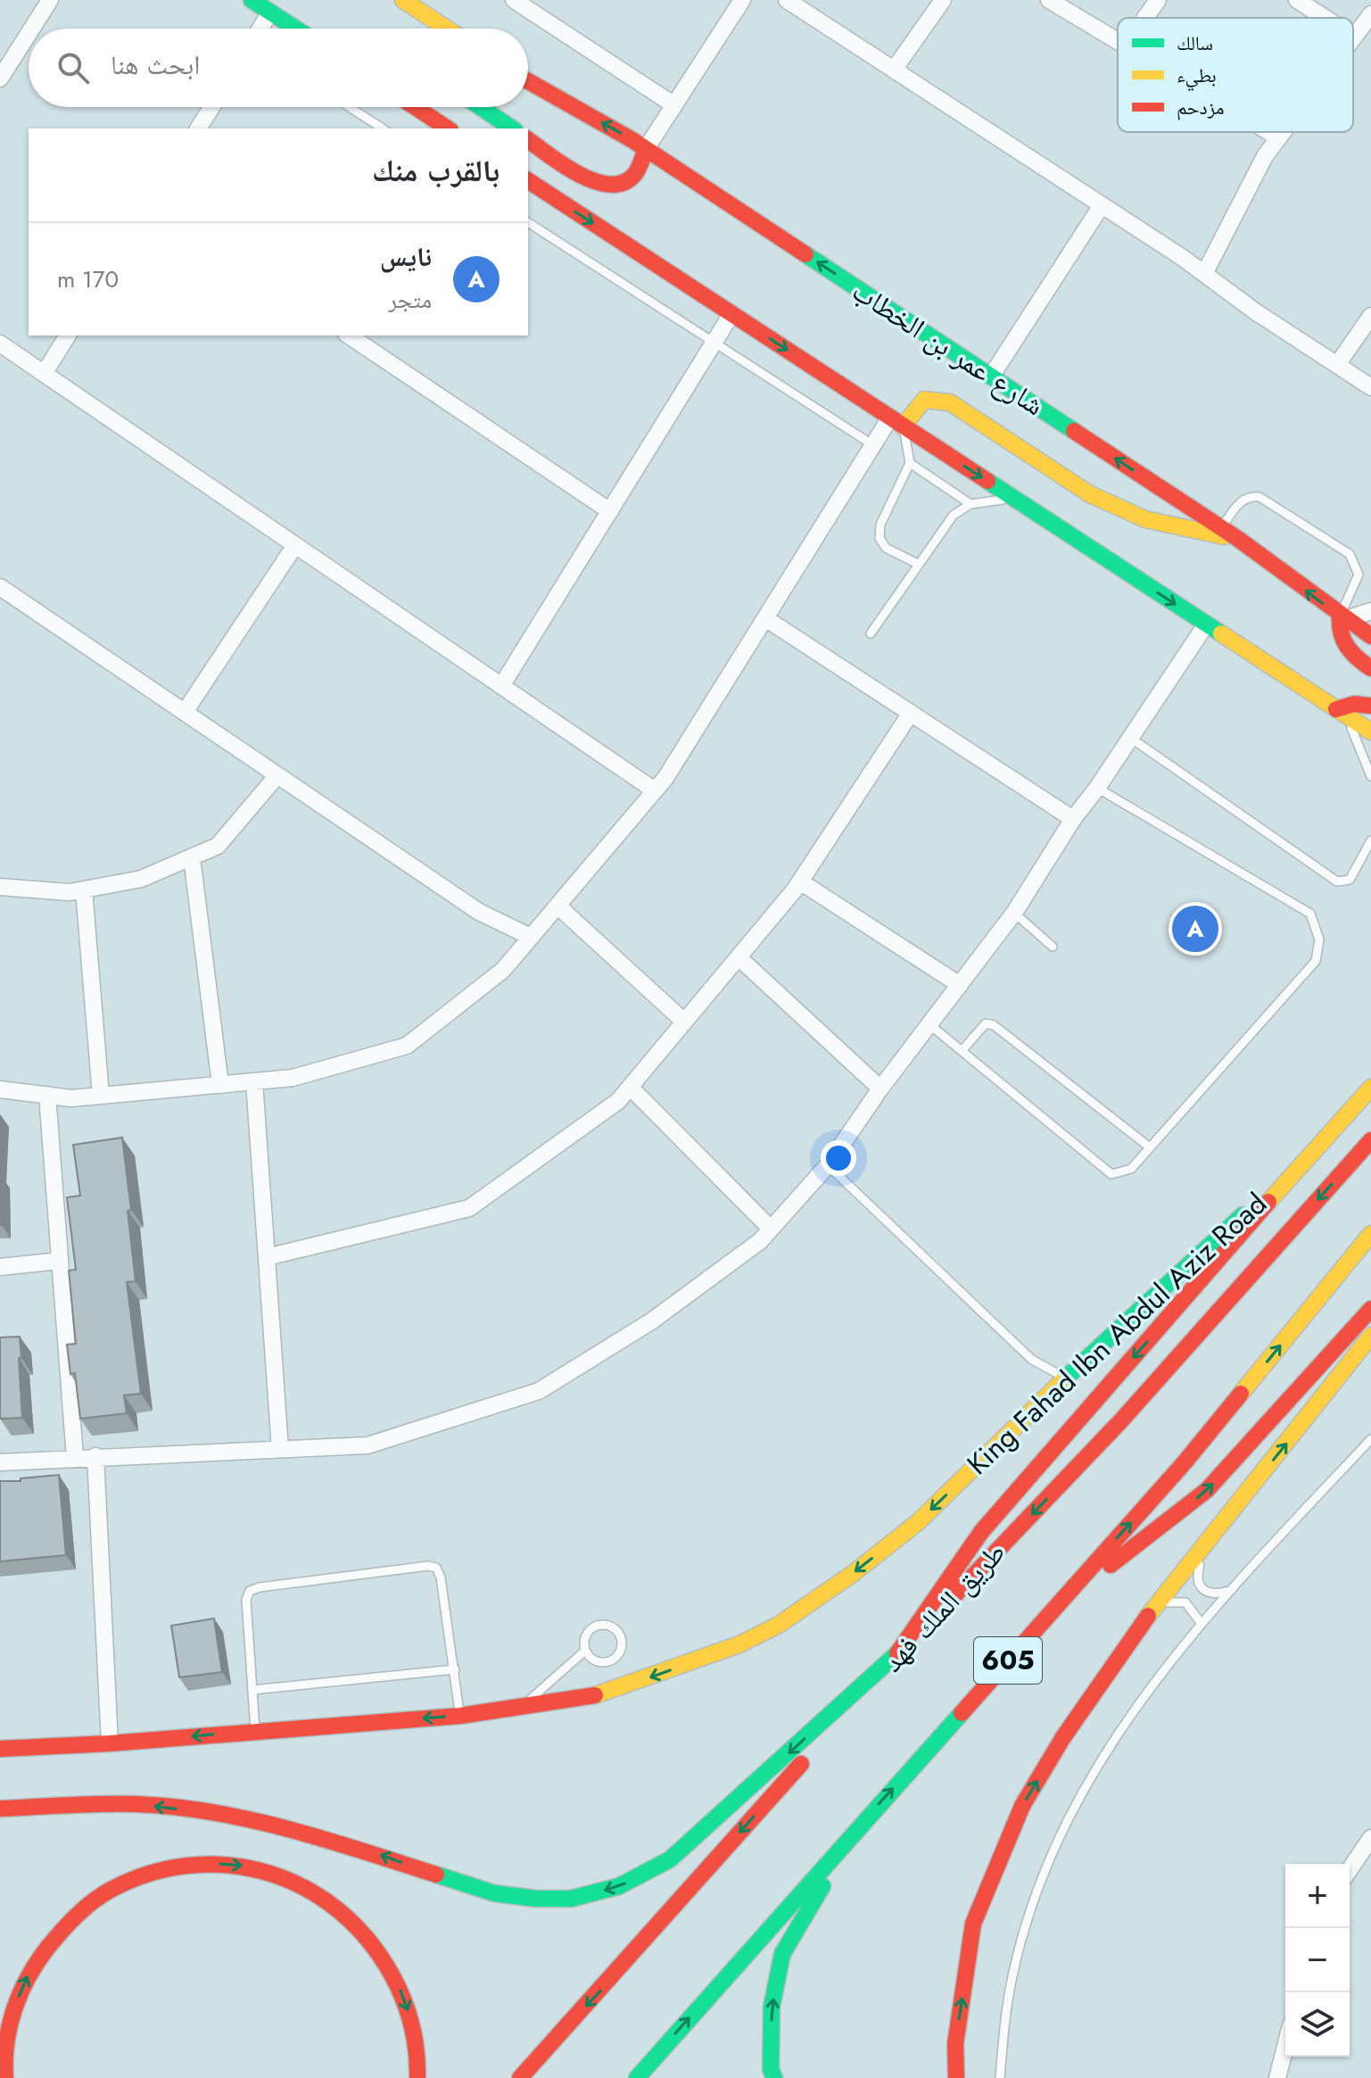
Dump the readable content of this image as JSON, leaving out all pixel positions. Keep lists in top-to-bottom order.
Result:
{
  "streets": {
    "main road": [
      "شارع عمر بن الخطاب",
      "King Fahad Ibn Abdul Aziz Road",
      "طريق الملك فهد",
      "605"
    ]
  },
  "one_way": ["King Fahad Ibn Abdul Aziz Road"],
  "legend": ["سالك", "بطيء", "مزدحم"],
  "page": {
    "search": "ابحث هنا",
    "heading": "بالقرب منك",
    "list": [
      {
        "mark": "A",
        "name": "نايس",
        "note": "متجر",
        "value": "170 m"
      }
    ],
    "pins": "A",
    "map_buttons": ["+", "−"]
  }
}
